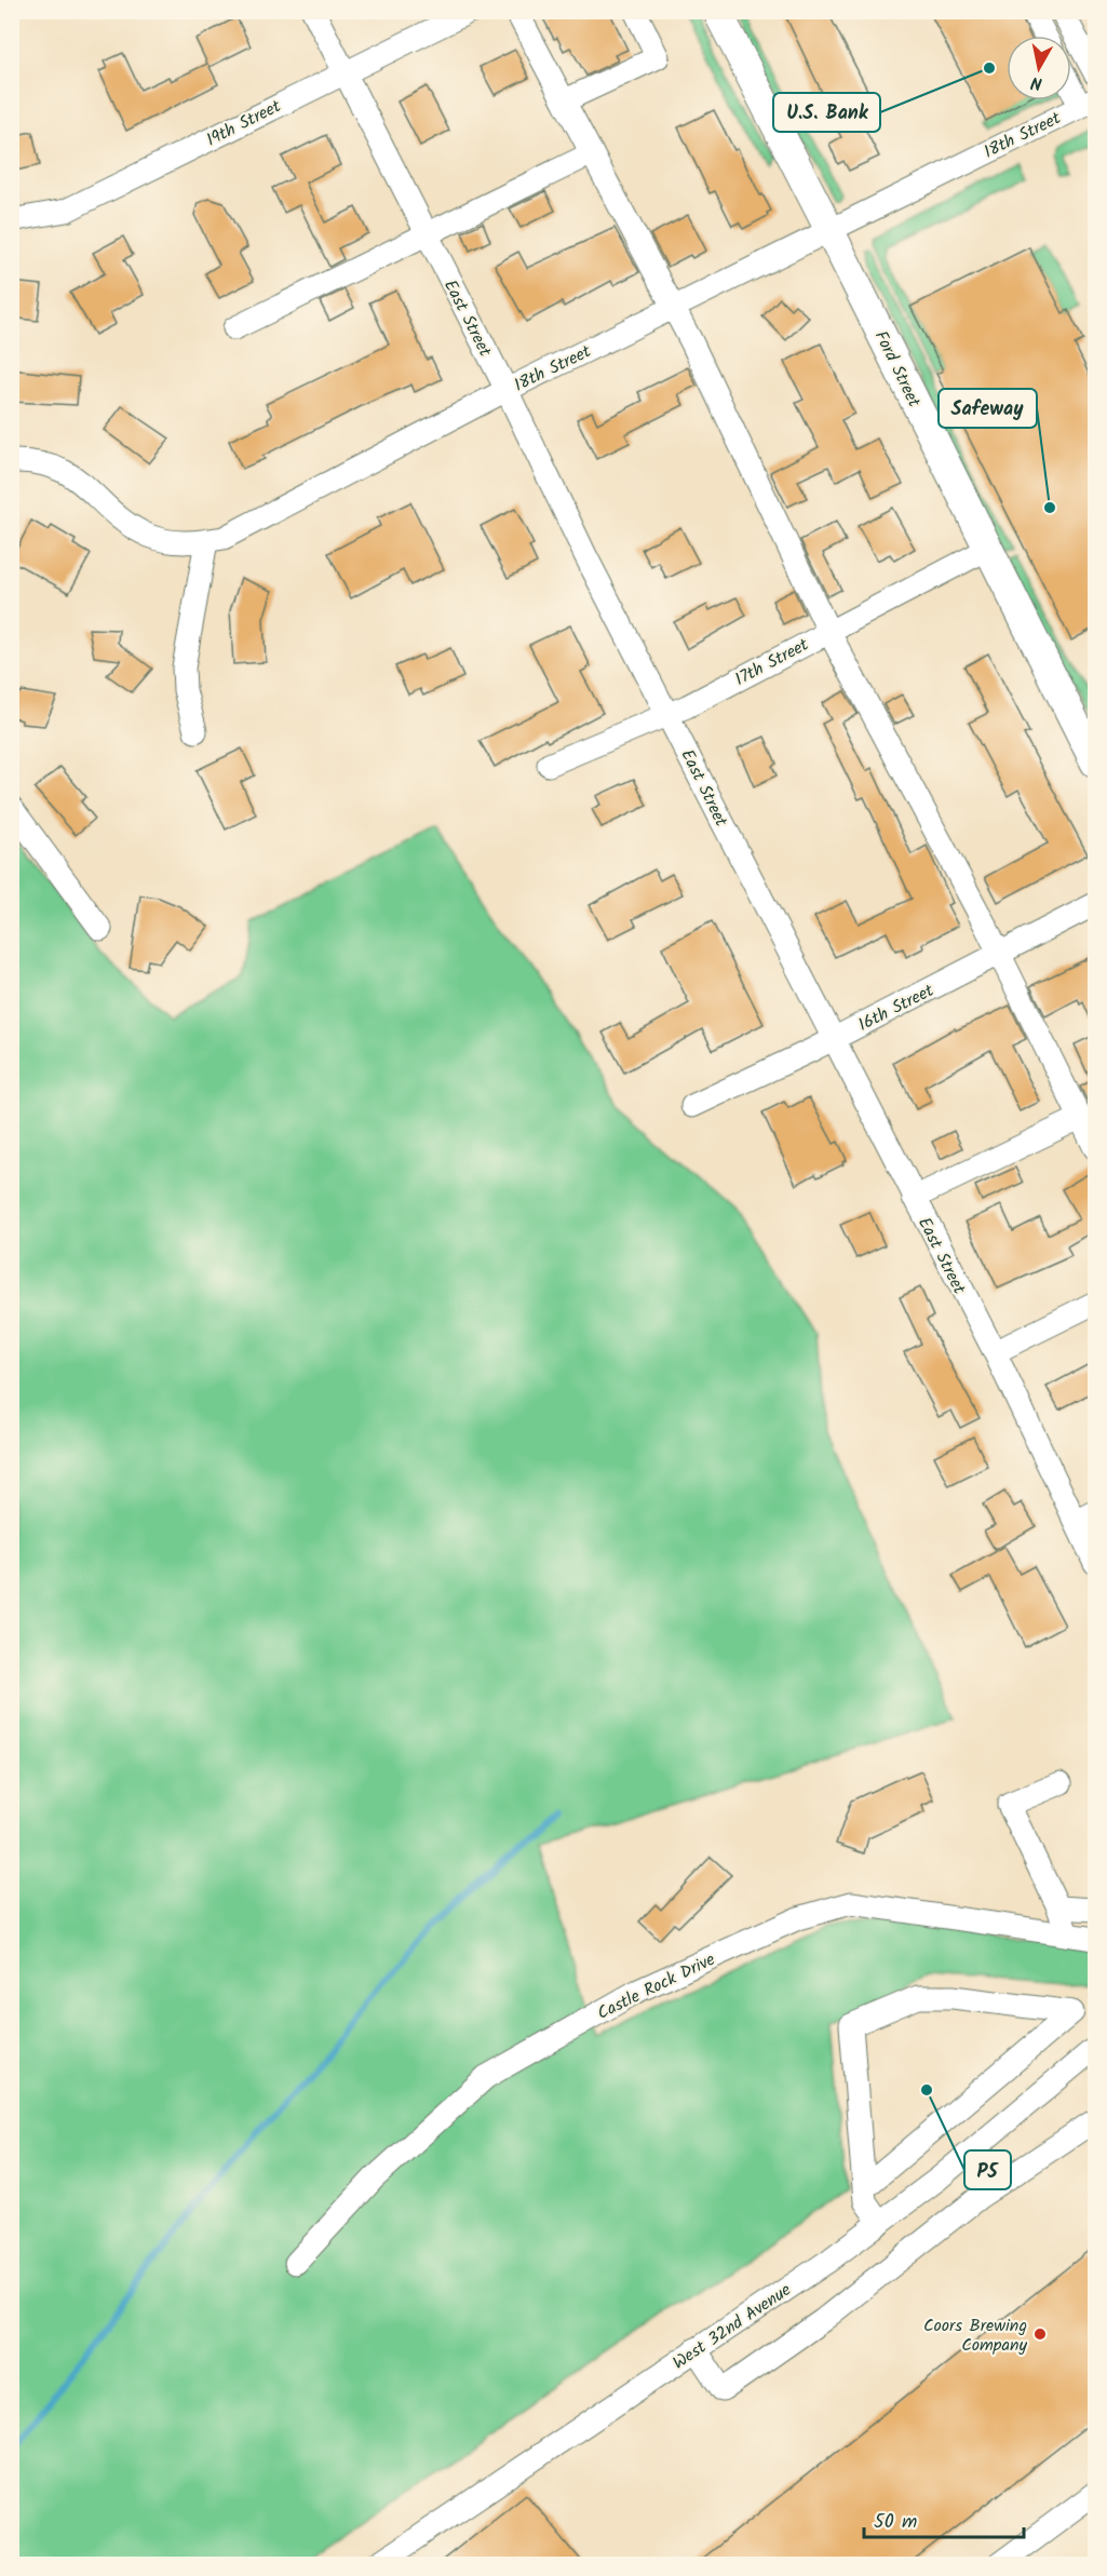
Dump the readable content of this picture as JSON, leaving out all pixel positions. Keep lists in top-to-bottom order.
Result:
{
  "streets": {
    "main road": ["Ford Street"],
    "street": [
      "19th Street",
      "18th Street",
      "East Street",
      "17th Street",
      "16th Street",
      "Castle Rock Drive",
      "West 32nd Avenue"
    ]
  },
  "crossings": [
    ["19th Street", "East Street"],
    ["18th Street", "East Street"],
    ["18th Street", "Ford Street"],
    ["East Street", "17th Street"],
    ["East Street", "16th Street"],
    ["Ford Street", "17th Street"]
  ],
  "places": [
    "U.S. Bank",
    "Safeway",
    "P5",
    "Coors Brewing Company"
  ],
  "scale_bar": "50 m",
  "north": "bottom"
}
